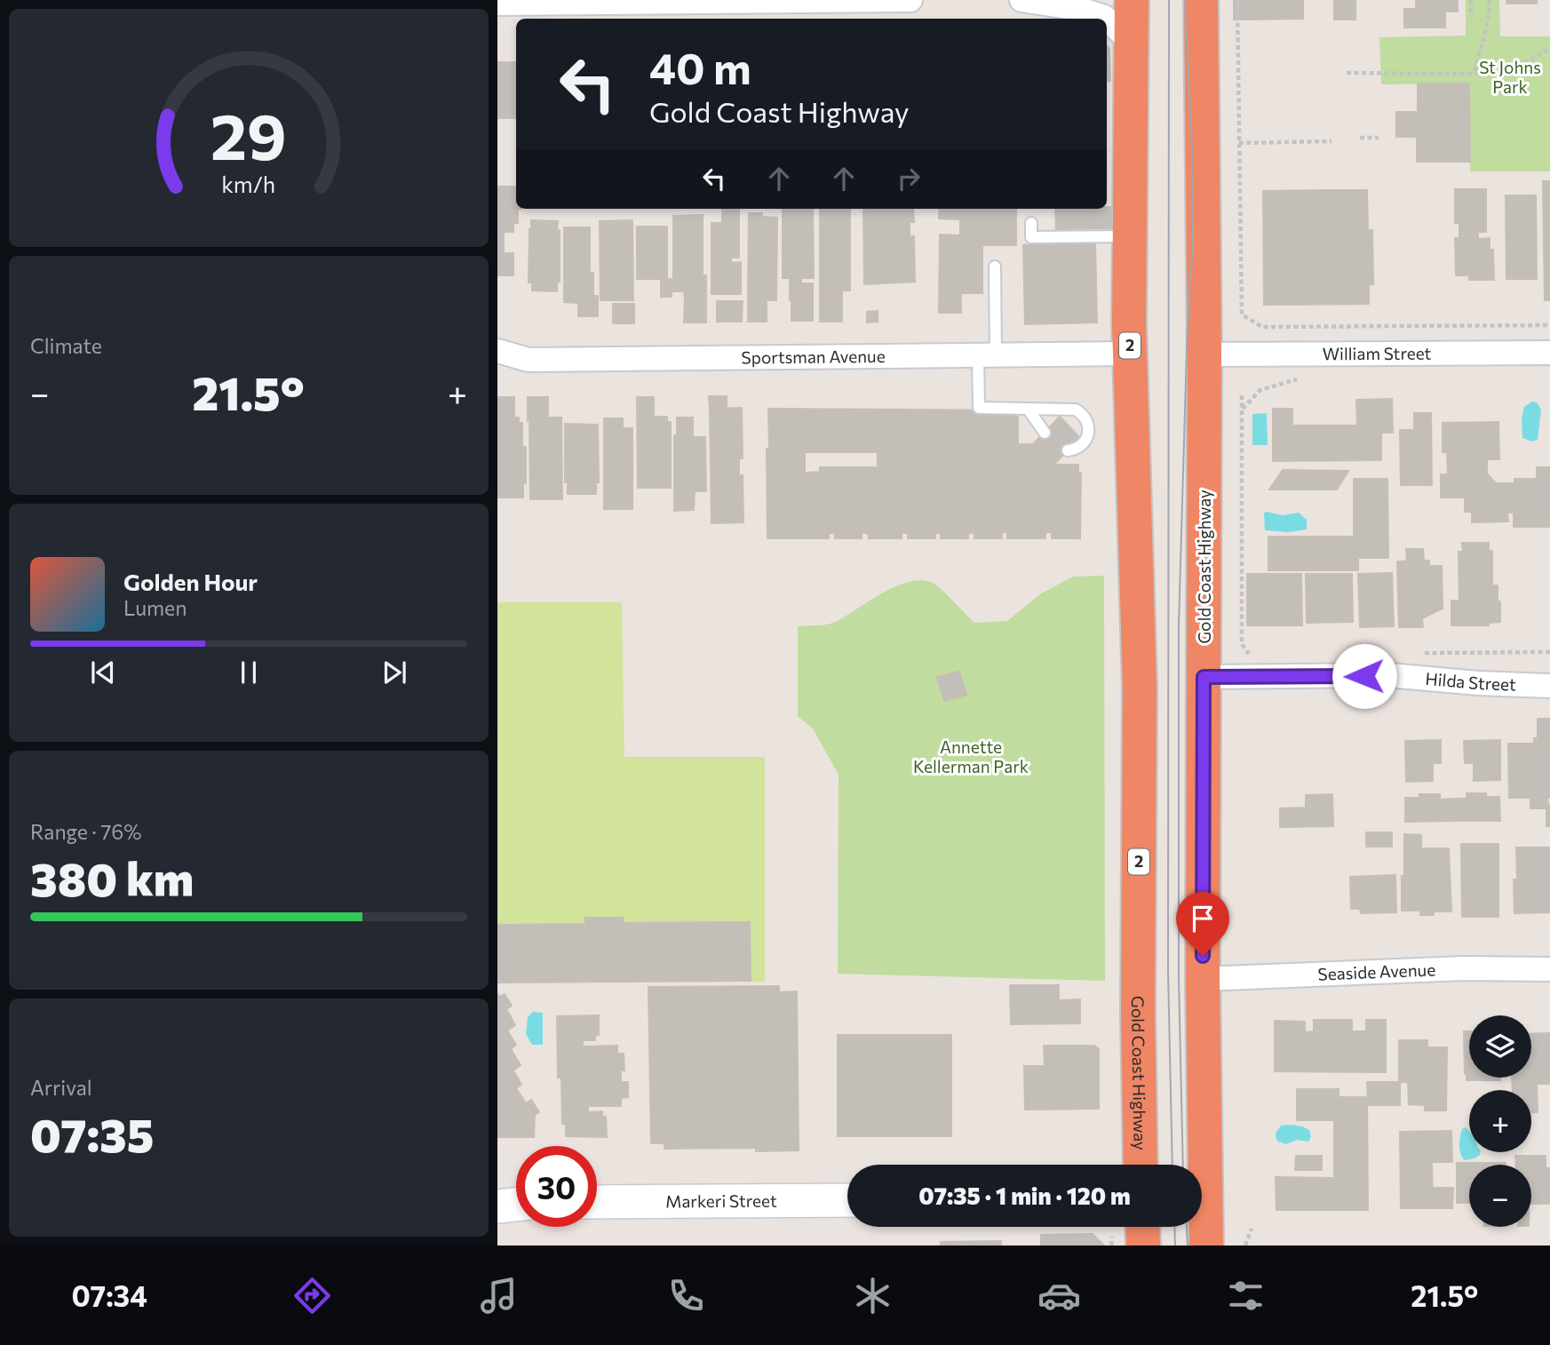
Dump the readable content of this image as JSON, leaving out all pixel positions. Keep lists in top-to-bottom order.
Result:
{
  "streets": {
    "highway": ["2", "Gold Coast Highway"],
    "main road": ["Markeri Street"],
    "street": [
      "William Street",
      "Sportsman Avenue",
      "Hilda Street",
      "Seaside Avenue"
    ]
  },
  "crossings": [
    ["William Street", "Gold Coast Highway"],
    ["Sportsman Avenue", "Gold Coast Highway"],
    ["Gold Coast Highway", "Hilda Street"],
    ["Gold Coast Highway", "Seaside Avenue"]
  ],
  "parks": ["St Johns Park", "Annette Kellerman Park"],
  "page": {
    "turn": ["40 m", "Gold Coast Highway"],
    "tile": [
      "Climate",
      ["Range · 76%", "380 km"],
      ["Arrival", "07:35"]
    ],
    "heat": ["−", "21.5°", "+"],
    "song": ["Golden Hour", "Lumen"],
    "map_buttons": ["+", "−"],
    "limit": "30",
    "trip": "07:35 · 1 min · 120 m",
    "tabs": ["07:34", "21.5°"],
    "gauge": ["29", "km/h"]
  }
}
